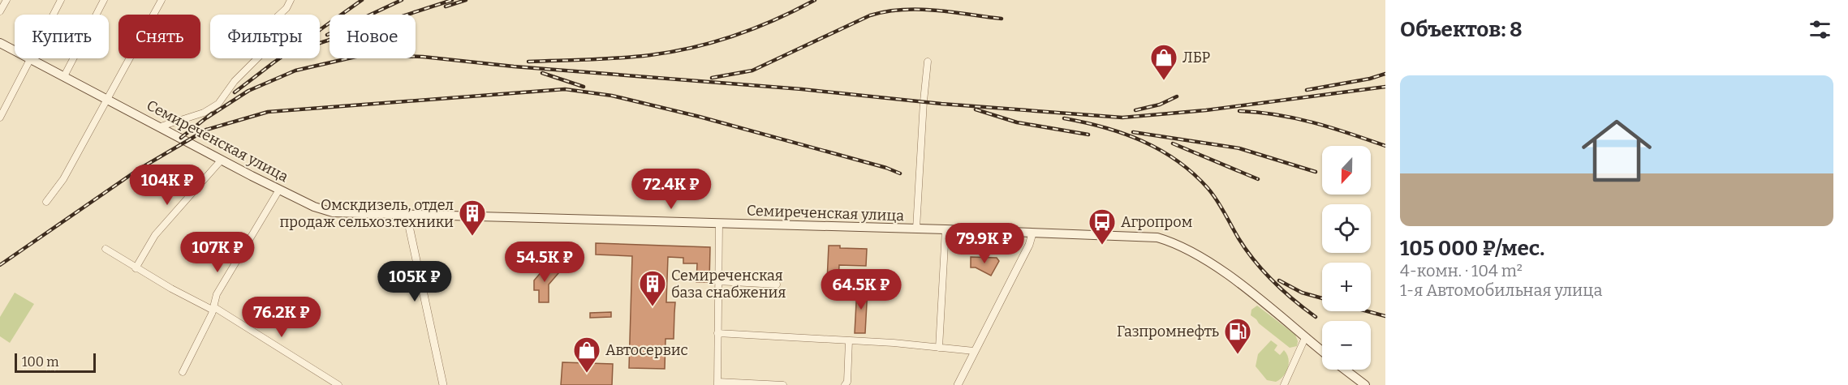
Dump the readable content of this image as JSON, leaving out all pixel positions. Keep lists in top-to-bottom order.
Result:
{
  "streets": {
    "main road": ["Семиреченская улица"]
  },
  "places": {
    "shop": ["ЛБР", "Автосервис"],
    "building": ["Омскдизель, отдел продаж сельхоз.техники", "Семиреченская база снабжения"],
    "bus stop": ["Агропром"],
    "fuel station": ["Газпромнефть"]
  },
  "scale_bar": "100 m",
  "north": "bottom",
  "page": {
    "heading": "Объектов: 8",
    "chip": [
      "Купить",
      "Снять",
      "Фильтры",
      "Новое"
    ],
    "list": [
      {
        "name": "105 000 ₽/мес.",
        "note": "4-комн. · 104 m² · 1-я Автомобильная улица"
      }
    ],
    "map_buttons": ["+", "−"],
    "price": [
      "104K ₽",
      "72.4K ₽",
      "79.9K ₽",
      "107K ₽",
      "54.5K ₽",
      "105K ₽",
      "64.5K ₽",
      "76.2K ₽"
    ],
    "scale": "100 m"
  }
}
